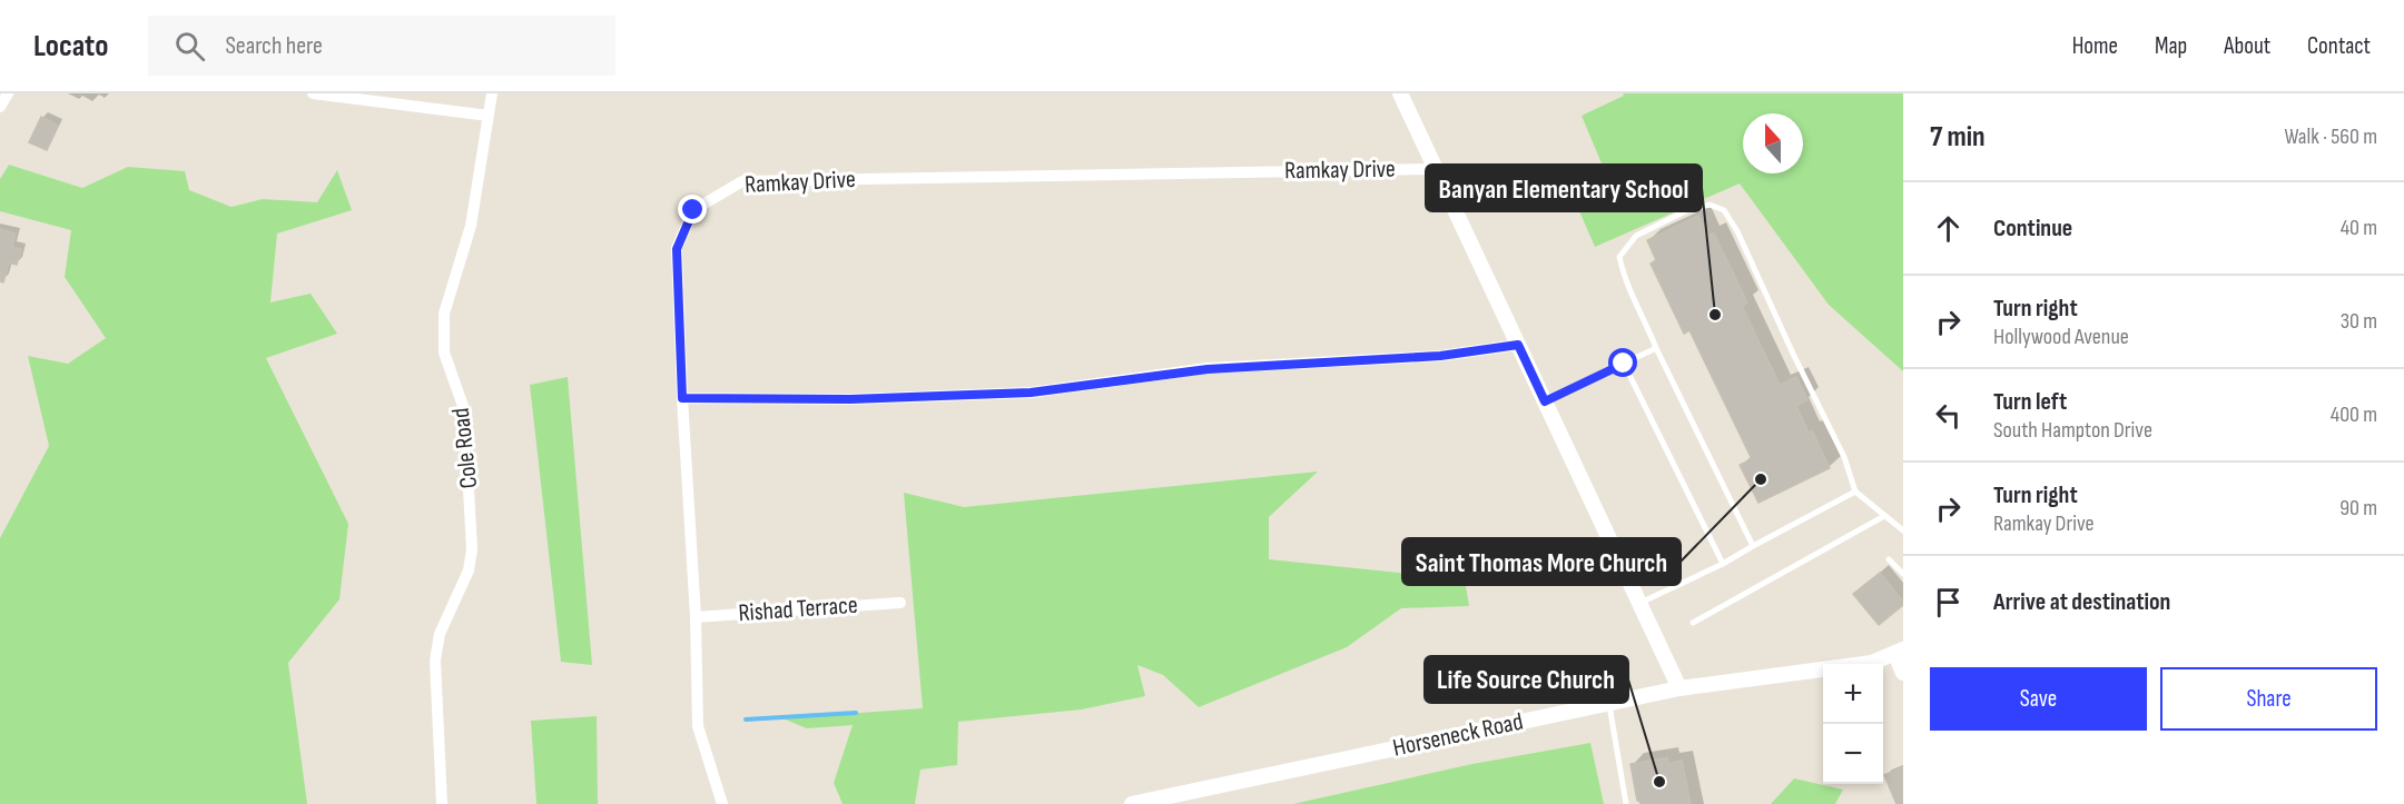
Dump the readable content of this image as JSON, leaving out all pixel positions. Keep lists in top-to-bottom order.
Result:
{
  "streets": {
    "street": [
      "Ramkay Drive",
      "Cole Road",
      "Rishad Terrace",
      "Horseneck Road"
    ]
  },
  "crossings": [
    ["Ramkay Drive", "Rishad Terrace"]
  ],
  "places": ["Banyan Elementary School", "Saint Thomas More Church", "Life Source Church"],
  "north": "top",
  "page": {
    "header": "Locato",
    "search": "Search here",
    "nav": [
      "Home",
      "Map",
      "About",
      "Contact"
    ],
    "heading": ["7 min", "Walk · 560 m"],
    "list": [
      ["Continue", "40 m"],
      ["Turn right", "Hollywood Avenue", "30 m"],
      ["Turn left", "South Hampton Drive", "400 m"],
      ["Turn right", "Ramkay Drive", "90 m"],
      "Arrive at destination"
    ],
    "buttons": ["Save", "Share"],
    "map_buttons": ["+", "−"]
  }
}
